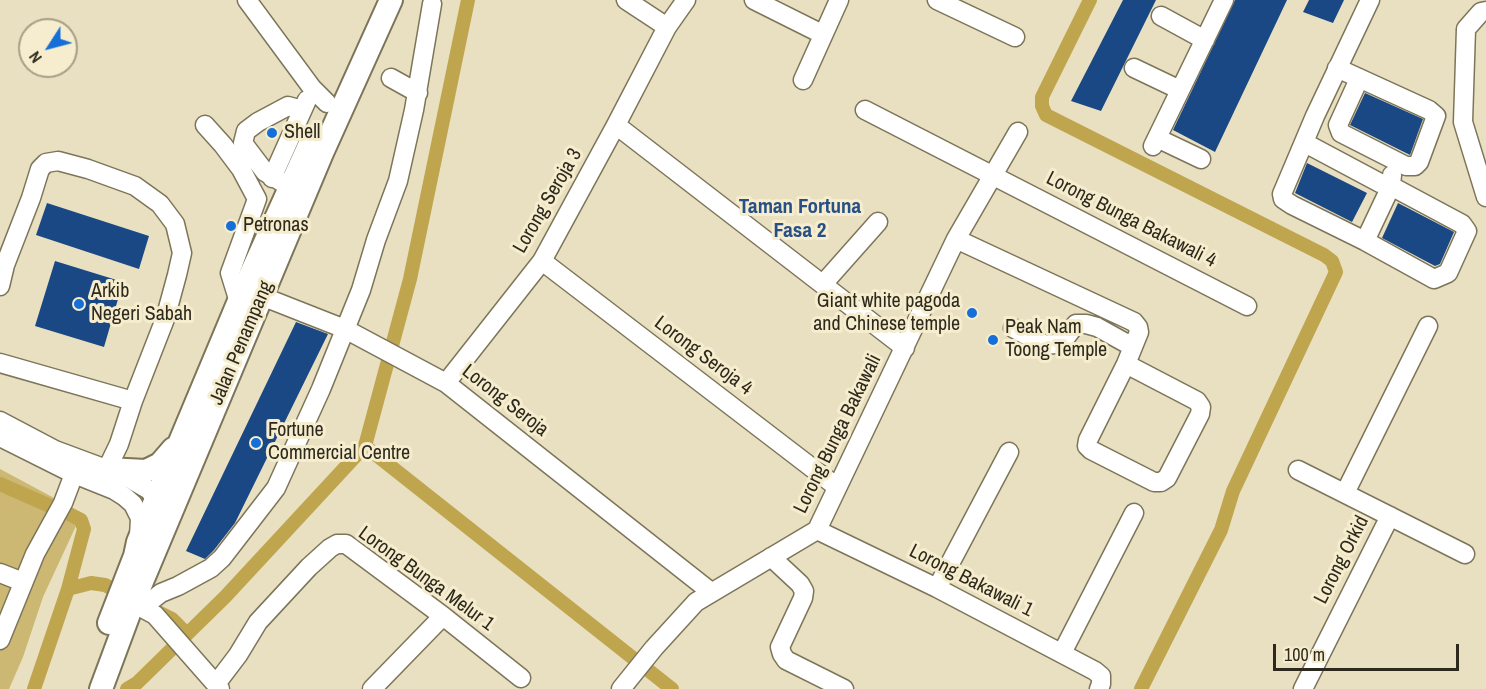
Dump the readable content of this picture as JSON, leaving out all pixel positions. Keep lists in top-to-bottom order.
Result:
{
  "streets": {
    "main road": ["Jalan Penampang"],
    "street": [
      "Lorong Seroja 3",
      "Lorong Bunga Bakawali 4",
      "Lorong Seroja 4",
      "Lorong Seroja",
      "Lorong Bunga Bakawali",
      "Lorong Orkid",
      "Lorong Bunga Melur 1",
      "Lorong Bakawali 1"
    ]
  },
  "crossings": [
    ["Lorong Seroja 3", "Lorong Seroja 4"],
    ["Lorong Seroja 3", "Lorong Seroja"],
    ["Lorong Bunga Bakawali 4", "Lorong Bunga Bakawali"],
    ["Jalan Penampang", "Lorong Seroja"],
    ["Lorong Seroja 4", "Lorong Bunga Bakawali"],
    ["Lorong Seroja", "Lorong Bunga Bakawali"],
    ["Lorong Bunga Bakawali", "Lorong Bakawali 1"]
  ],
  "districts": ["Taman Fortuna Fasa 2"],
  "places": [
    "Shell",
    "Petronas",
    "Arkib Negeri Sabah",
    "Giant white pagoda and Chinese temple",
    "Peak Nam Toong Temple",
    "Fortune Commercial Centre"
  ],
  "scale_bar": "100 m",
  "north": "bottom left"
}
